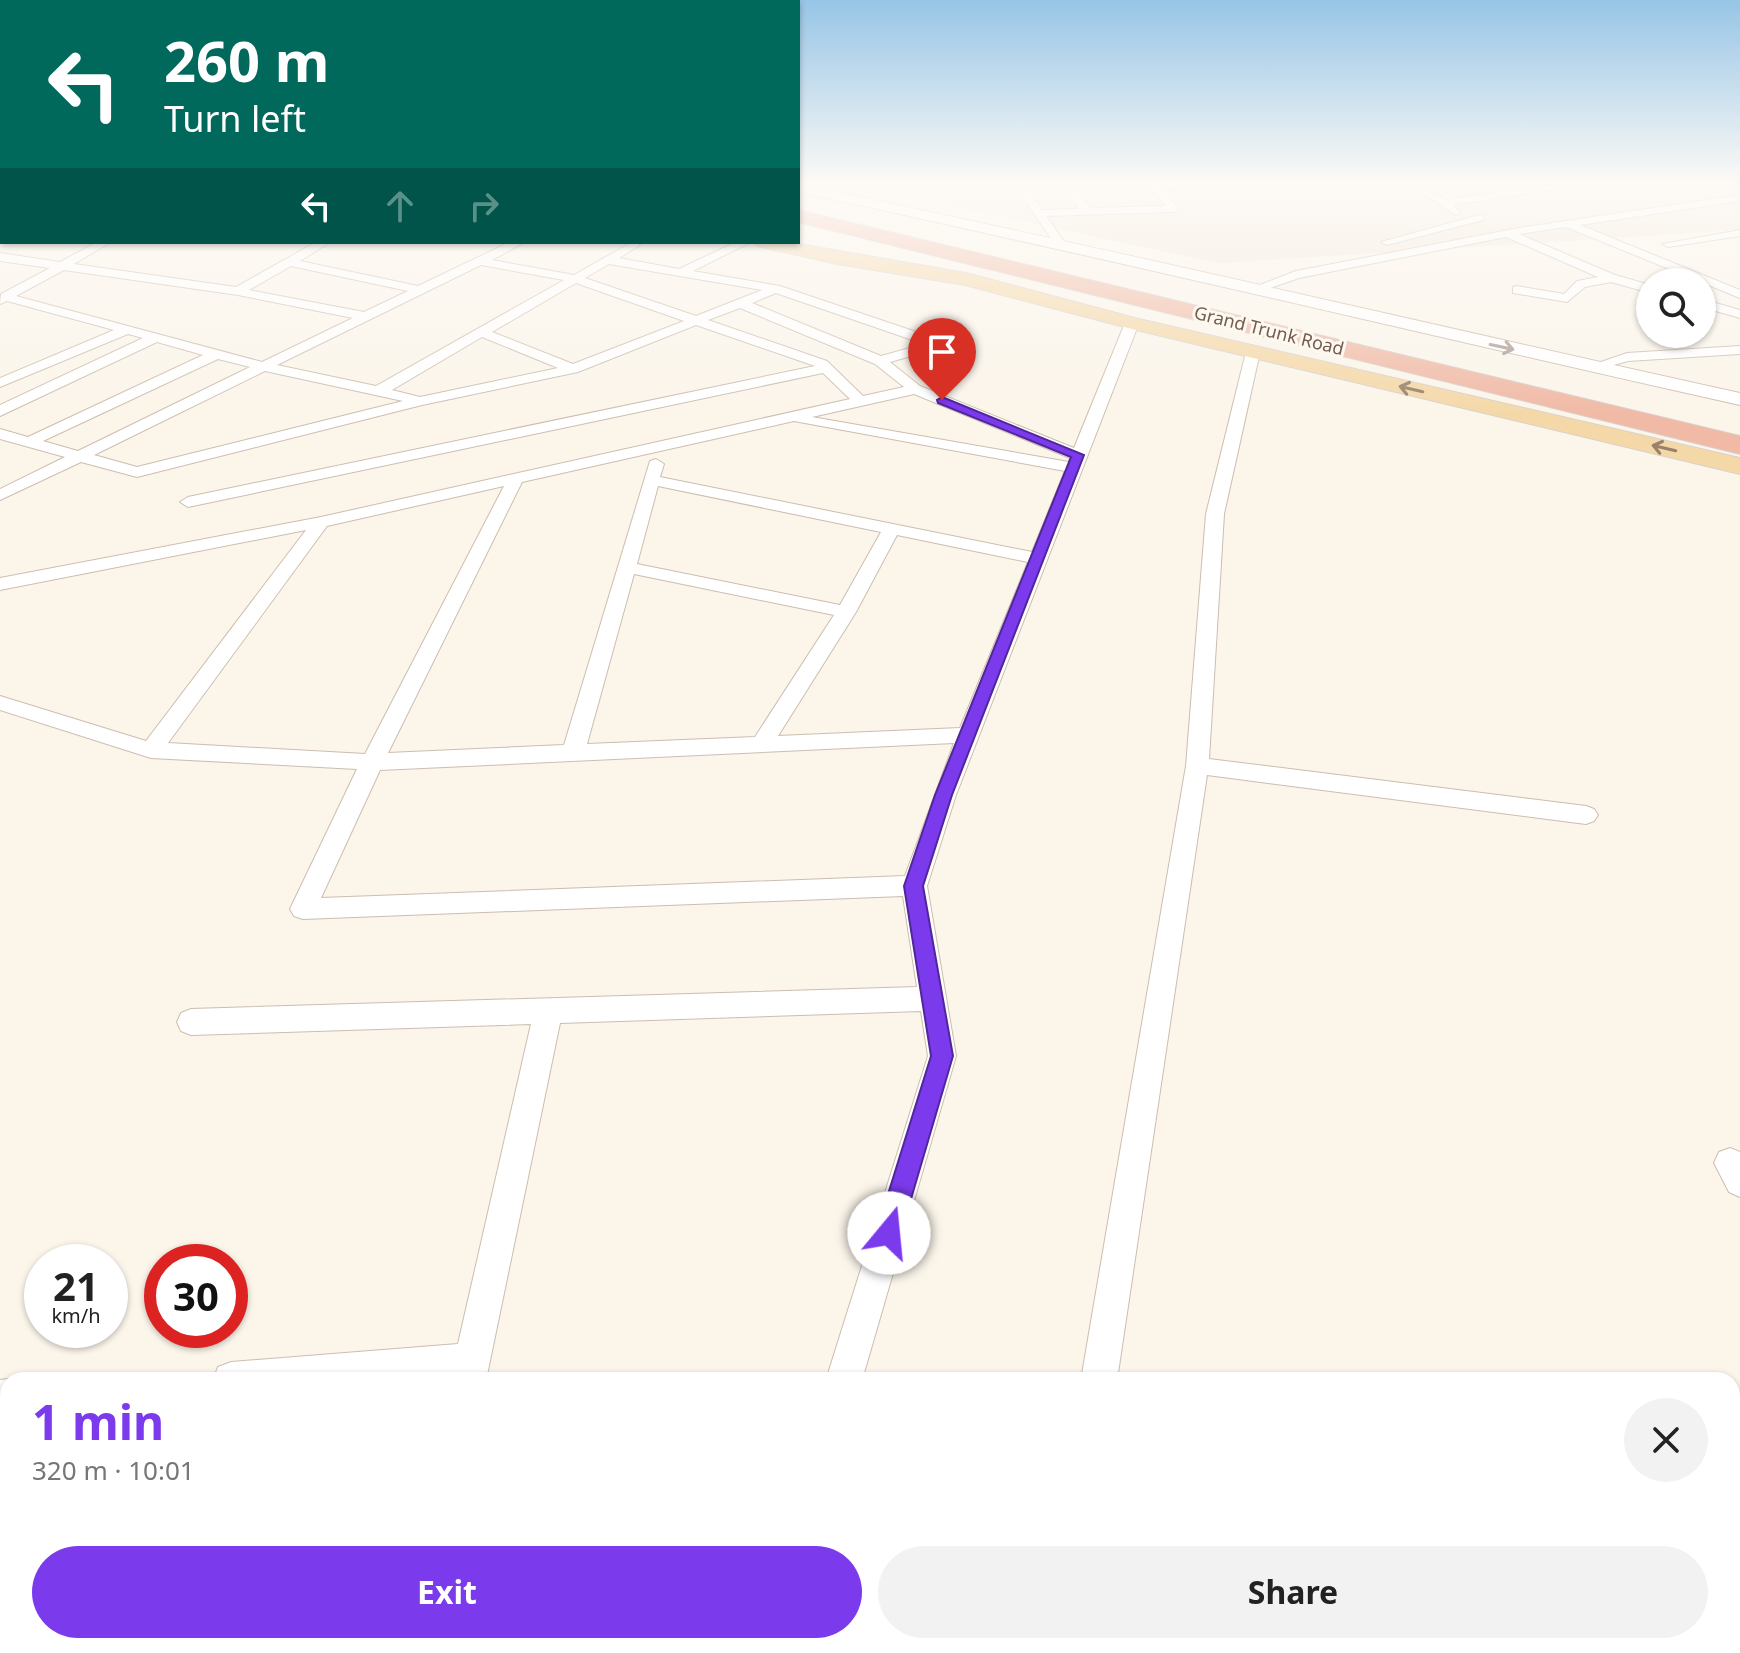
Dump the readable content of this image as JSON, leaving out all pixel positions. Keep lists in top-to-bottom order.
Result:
{
  "streets": {
    "highway": ["Grand Trunk Road"]
  },
  "page": {
    "turn": ["260 m", "Turn left"],
    "speed": "21 km/h",
    "limit": "30",
    "heading": ["1 min", "320 m · 10:01"],
    "buttons": ["Exit", "Share"]
  }
}
